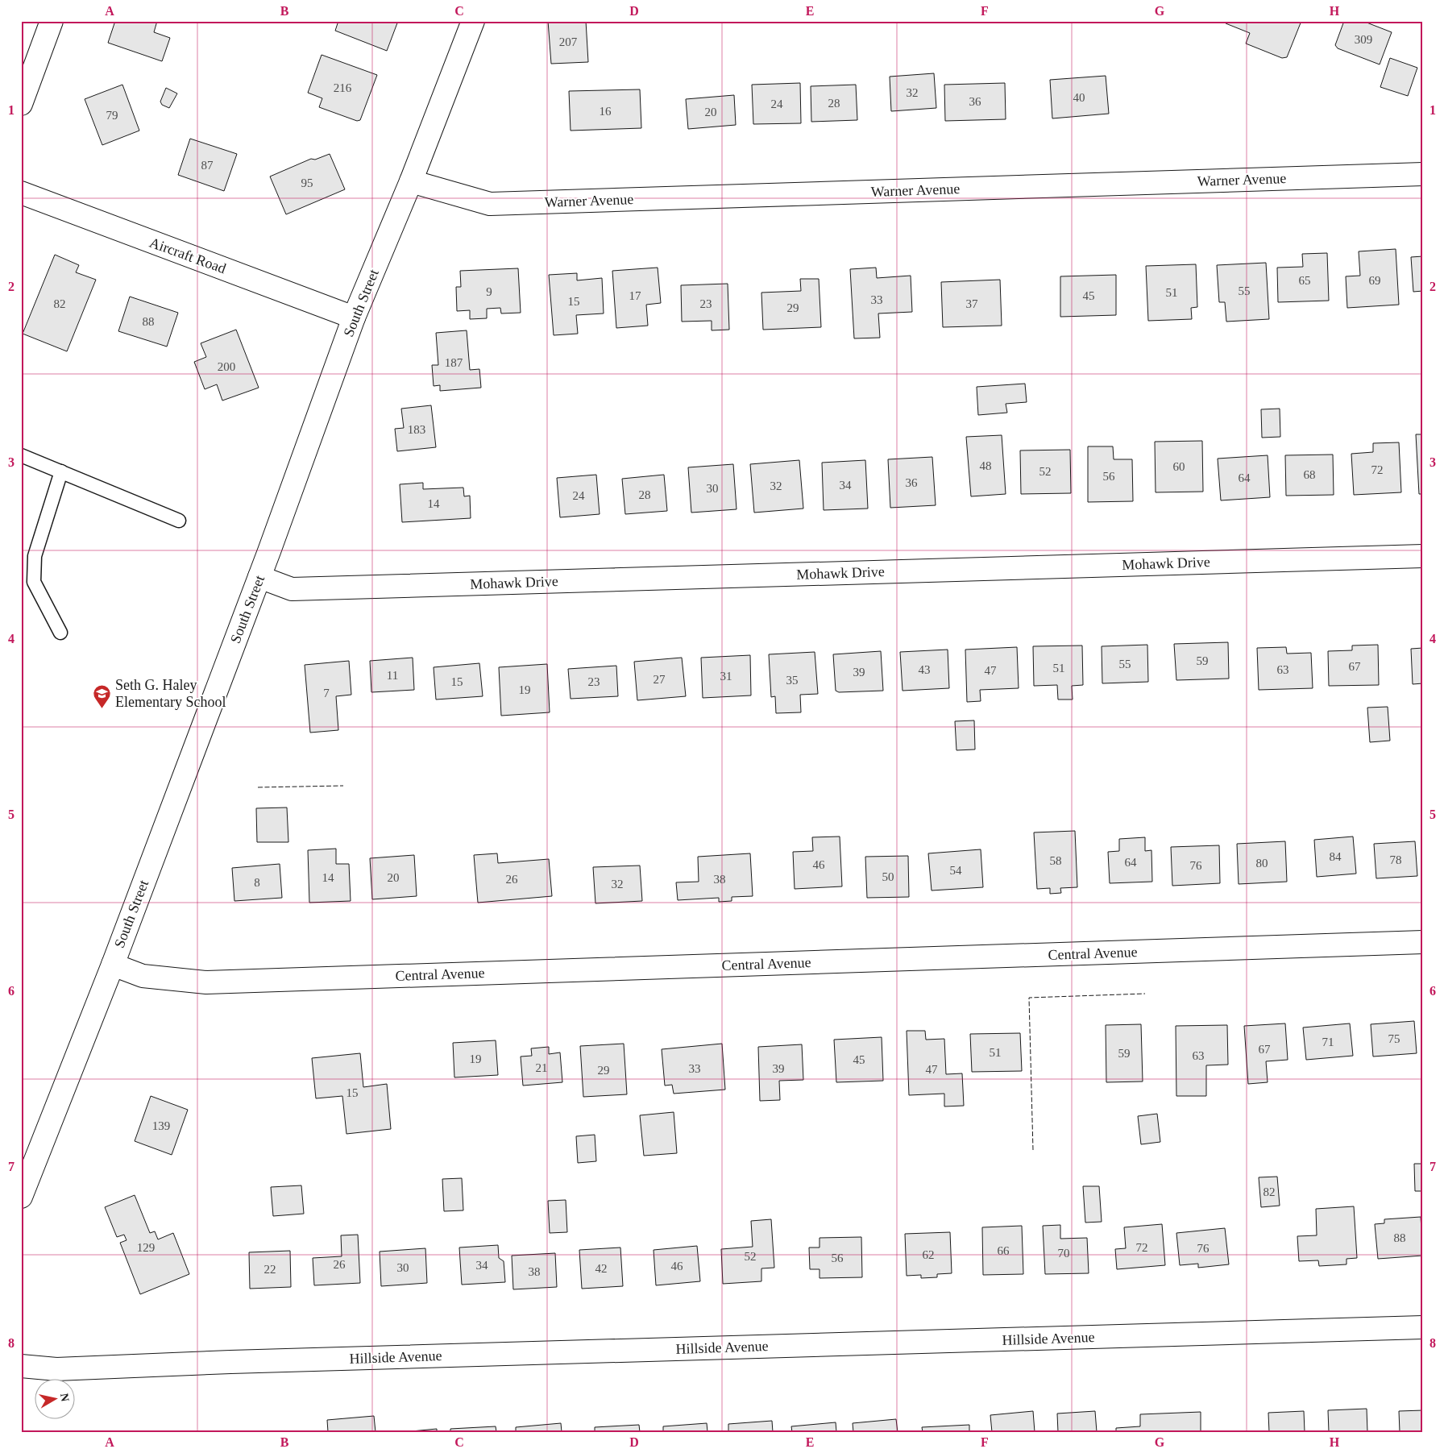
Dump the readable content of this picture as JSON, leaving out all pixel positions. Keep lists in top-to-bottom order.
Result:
{
  "streets": {
    "street": [
      "Warner Avenue",
      "Aircraft Road",
      "South Street",
      "Mohawk Drive",
      "Central Avenue",
      "Hillside Avenue"
    ]
  },
  "crossings": [
    ["Warner Avenue", "South Street"],
    ["Aircraft Road", "South Street"],
    ["South Street", "Mohawk Drive"],
    ["South Street", "Central Avenue"]
  ],
  "places": {
    "school or university": ["Seth G. Haley Elementary School"]
  },
  "house_numbers": [
    "309",
    "207",
    "216",
    "32",
    "40",
    "36",
    "28",
    "24",
    "16",
    "20",
    "79",
    "87",
    "95",
    "65",
    "69",
    "55",
    "9",
    "51",
    "17",
    "45",
    "33",
    "15",
    "82",
    "23",
    "37",
    "29",
    "88",
    "187",
    "200",
    "183",
    "48",
    "60",
    "72",
    "52",
    "68",
    "56",
    "64",
    "36",
    "34",
    "32",
    "30",
    "28",
    "24",
    "14",
    "59",
    "55",
    "67",
    "51",
    "43",
    "63",
    "47",
    "39",
    "11",
    "31",
    "27",
    "35",
    "15",
    "23",
    "19",
    "7",
    "84",
    "78",
    "58",
    "64",
    "80",
    "46",
    "76",
    "54",
    "50",
    "14",
    "20",
    "26",
    "38",
    "8",
    "32",
    "75",
    "71",
    "67",
    "51",
    "59",
    "63",
    "19",
    "45",
    "21",
    "33",
    "39",
    "47",
    "29",
    "15",
    "139",
    "82",
    "88",
    "129",
    "72",
    "76",
    "66",
    "70",
    "62",
    "52",
    "56",
    "26",
    "34",
    "46",
    "30",
    "42",
    "22",
    "38"
  ],
  "north": "right",
  "grid": {
    "columns": [
      "A",
      "B",
      "C",
      "D",
      "E",
      "F",
      "G",
      "H"
    ],
    "rows": [
      "1",
      "2",
      "3",
      "4",
      "5",
      "6",
      "7",
      "8"
    ]
  }
}
